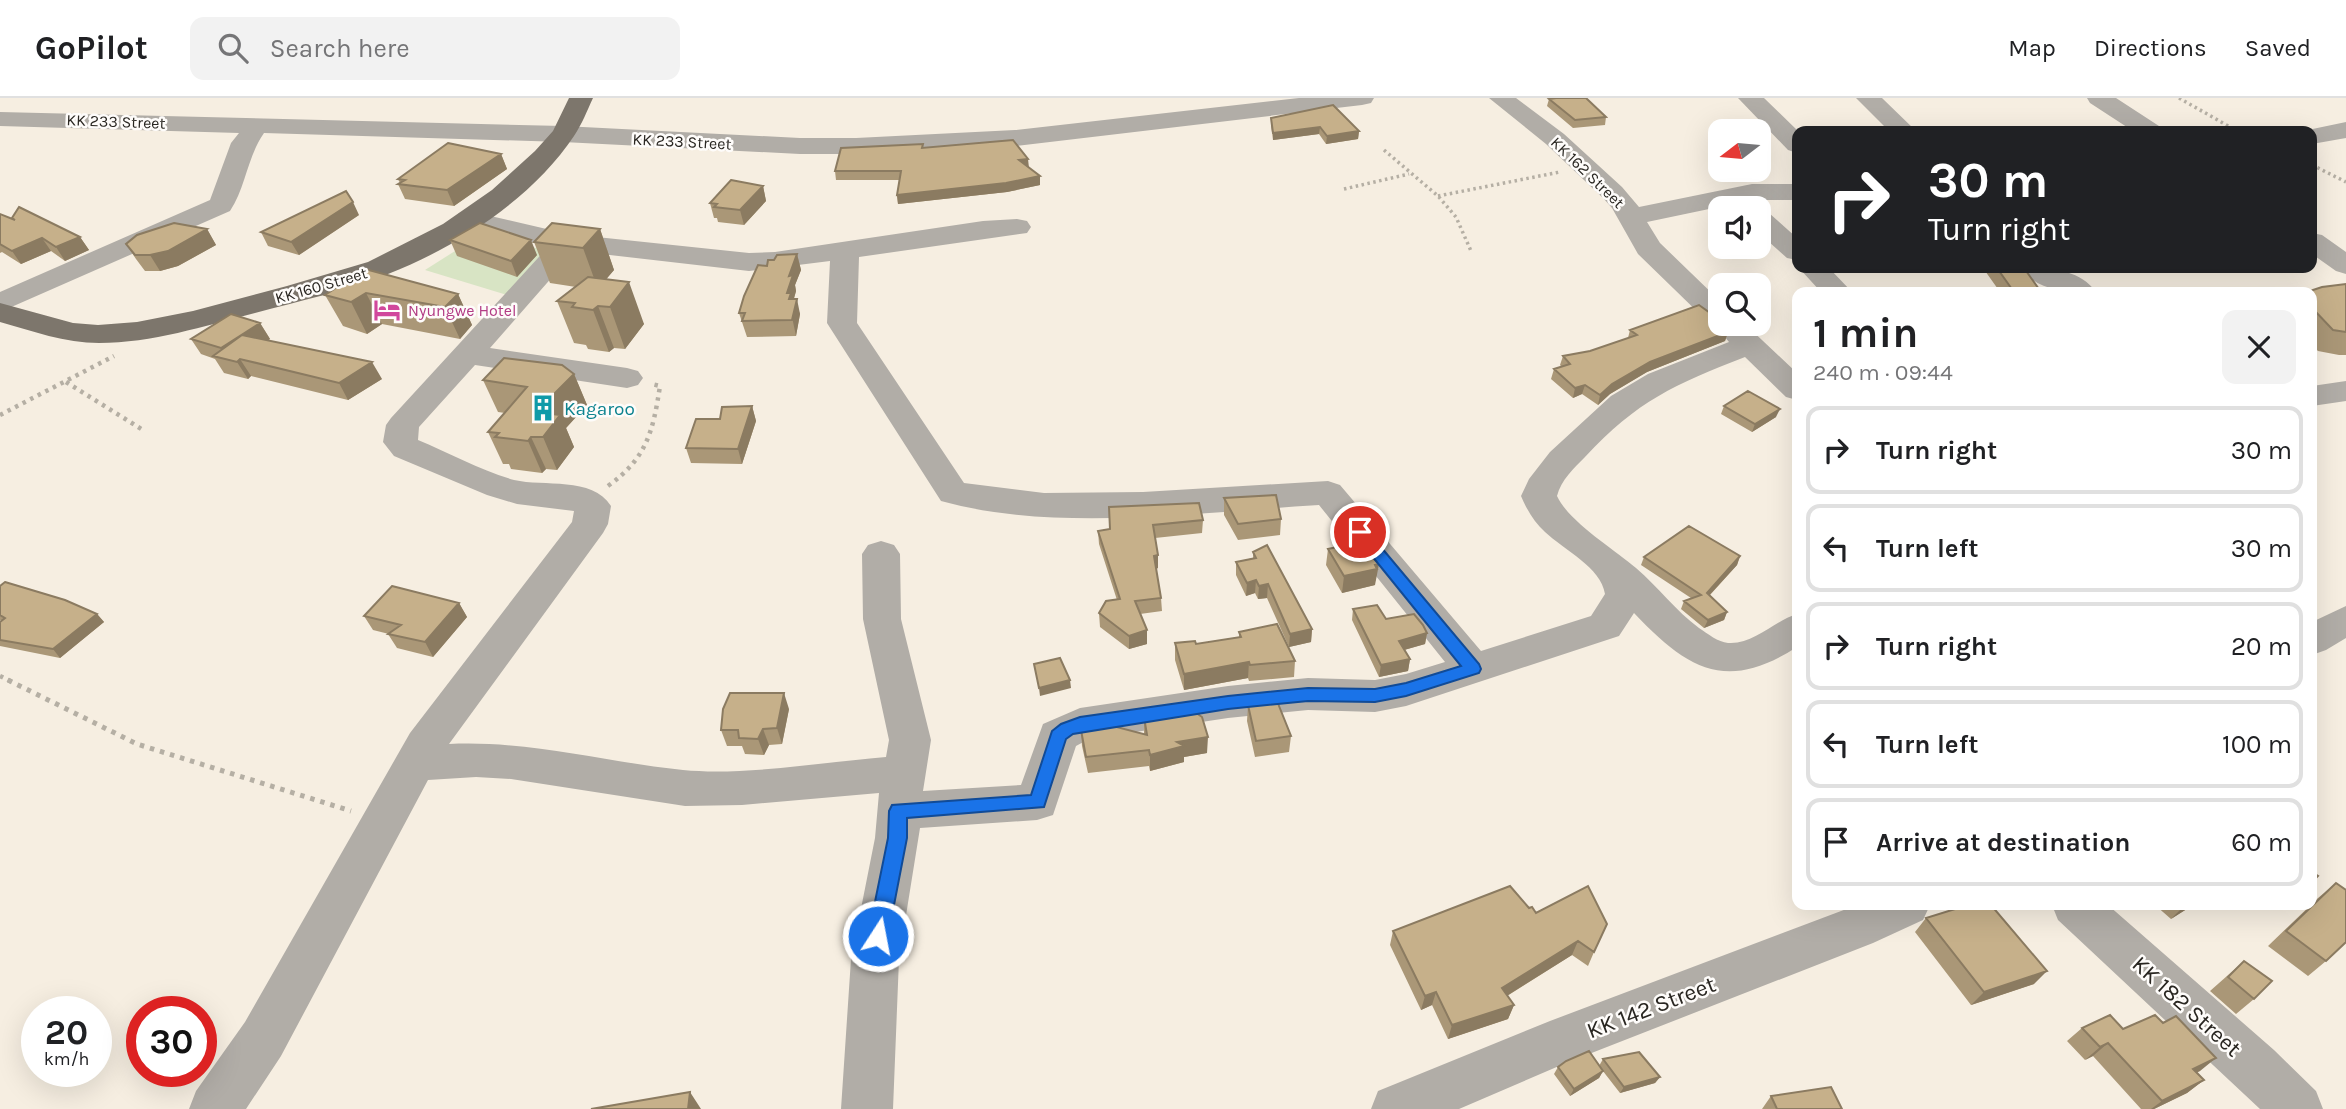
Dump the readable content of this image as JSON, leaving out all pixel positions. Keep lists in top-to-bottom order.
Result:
{
  "streets": {
    "main road": ["KK 160 Street"],
    "street": [
      "KK 233 Street",
      "KK 162 Street",
      "KK 182 Street",
      "KK 142 Street"
    ]
  },
  "crossings": [
    ["KK 233 Street", "KK 160 Street"]
  ],
  "places": {
    "hotel": ["Nyungwe Hotel"],
    "building": ["Kagaroo"]
  },
  "north": "left",
  "page": {
    "header": "GoPilot",
    "search": "Search here",
    "nav": ["Map", "Directions", "Saved"],
    "turn": ["30 m", "Turn right"],
    "heading": ["1 min", "240 m · 09:44"],
    "list": [
      {
        "name": "Turn right",
        "value": "30 m"
      },
      {
        "name": "Turn left",
        "value": "30 m"
      },
      {
        "name": "Turn right",
        "value": "20 m"
      },
      {
        "name": "Turn left",
        "value": "100 m"
      },
      {
        "name": "Arrive at destination",
        "value": "60 m"
      }
    ],
    "speed": "20 km/h",
    "limit": "30"
  }
}
